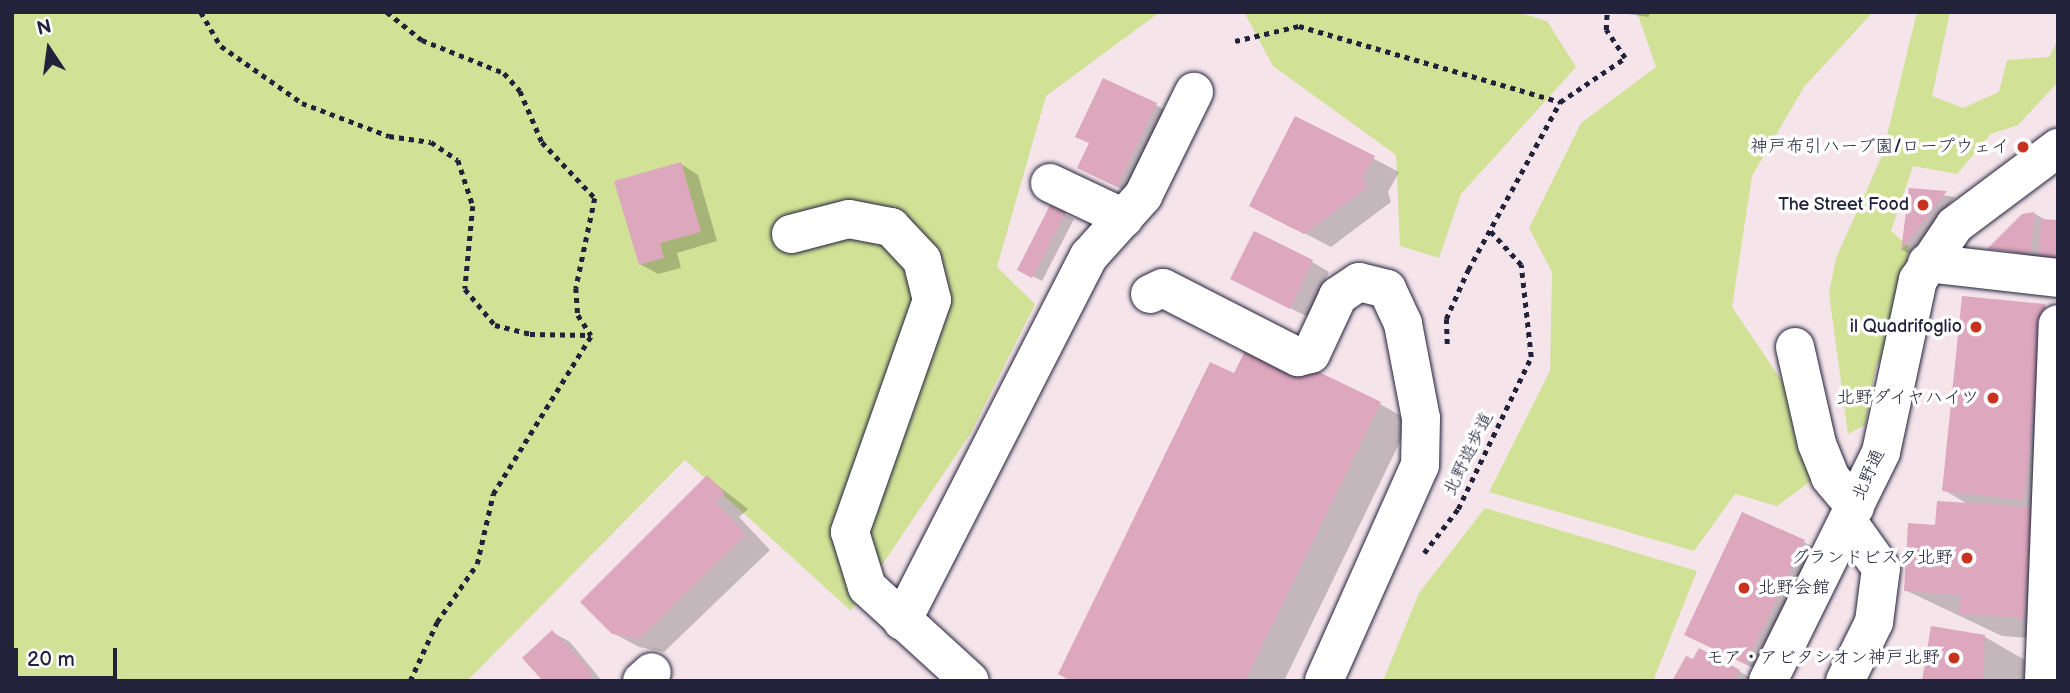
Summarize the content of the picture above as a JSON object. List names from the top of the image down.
{
  "streets": {
    "main road": ["北野通"],
    "path": ["北野遊歩道"]
  },
  "places": [
    "神戸布引ハーブ園/ロープウェイ",
    "The Street Food",
    "il Quadrifoglio",
    "北野ダイヤハイツ",
    "グランドビスタ北野",
    "北野会館",
    "モア・アビタシオン神戸北野"
  ],
  "scale_bar": "20 m",
  "north": "top"
}
